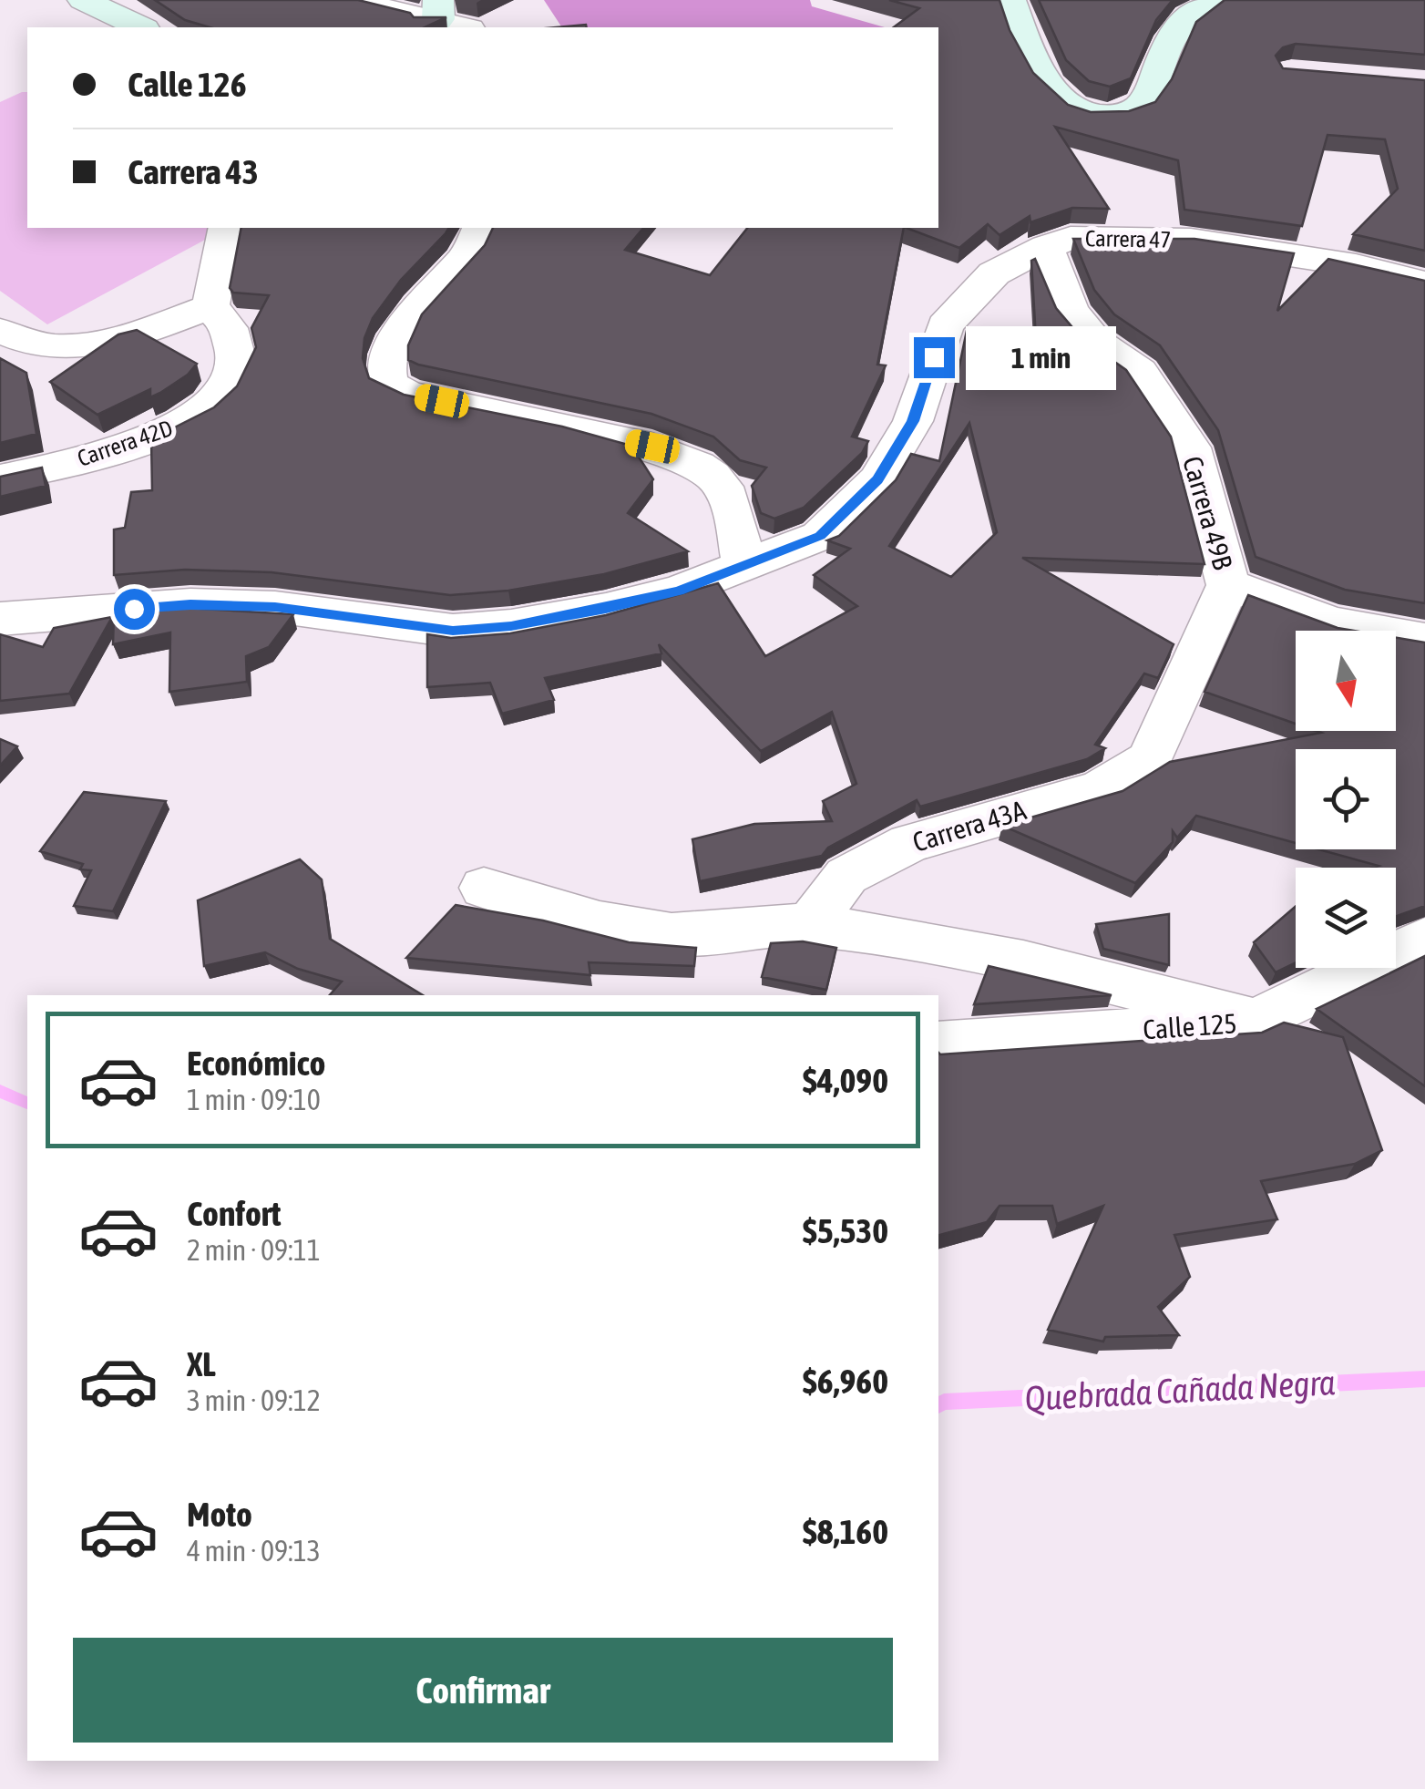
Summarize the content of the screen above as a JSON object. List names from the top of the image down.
{
  "streets": {
    "street": [
      "Carrera 47",
      "Carrera 42D",
      "Carrera 49B",
      "Carrera 43A",
      "Calle 125"
    ]
  },
  "crossings": [
    ["Carrera 47", "Carrera 49B"],
    ["Carrera 49B", "Carrera 43A"]
  ],
  "water": ["Quebrada Cañada Negra"],
  "north": "bottom",
  "page": {
    "banner": ["Calle 126", "Carrera 43"],
    "bubble": "1 min",
    "list": [
      {
        "name": "Económico",
        "note": "1 min · 09:10",
        "value": "$4,090"
      },
      {
        "name": "Confort",
        "note": "2 min · 09:11",
        "value": "$5,530"
      },
      {
        "name": "XL",
        "note": "3 min · 09:12",
        "value": "$6,960"
      },
      {
        "name": "Moto",
        "note": "4 min · 09:13",
        "value": "$8,160"
      }
    ],
    "buttons": "Confirmar"
  }
}
